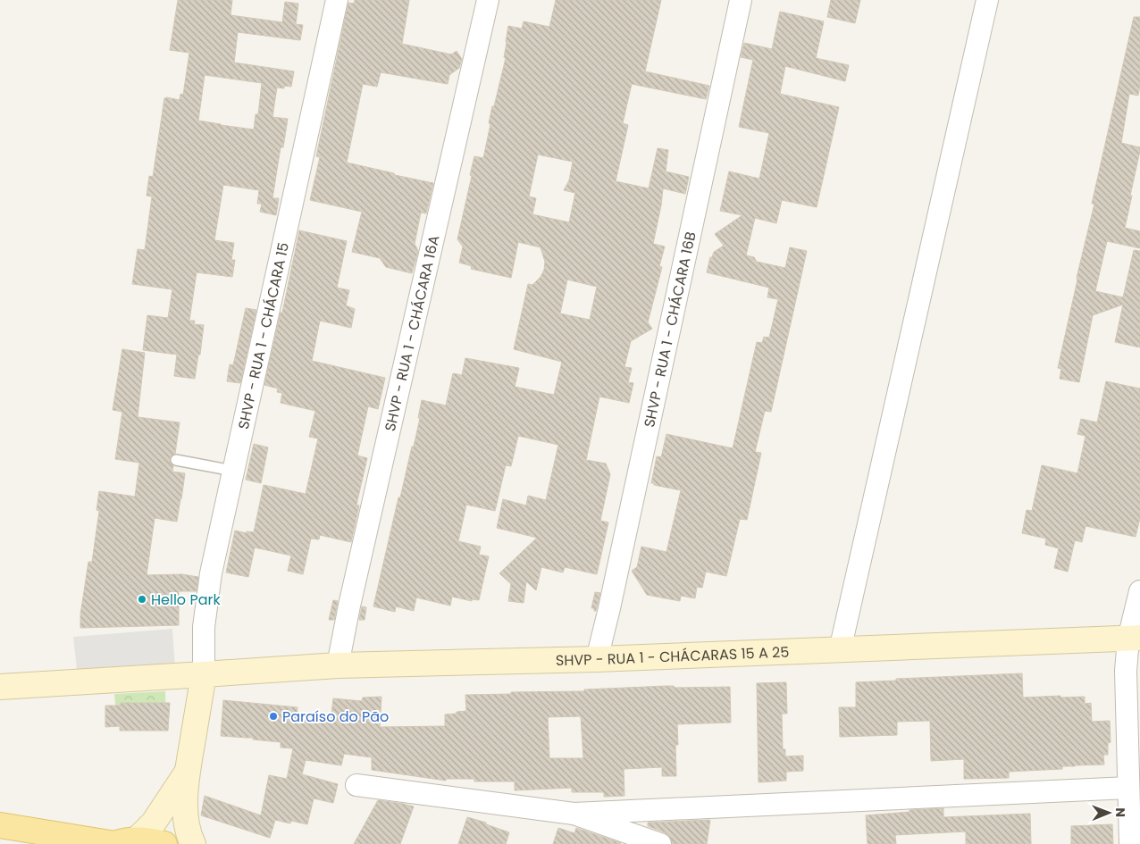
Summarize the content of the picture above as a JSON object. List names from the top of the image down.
{
  "streets": {
    "street": [
      "SHVP - RUA 1 - CHÁCARA 16B",
      "SHVP - RUA 1 - CHÁCARA 16A",
      "SHVP - RUA 1 - CHÁCARA 15",
      "SHVP - RUA 1 - CHÁCARAS 15 A 25"
    ]
  },
  "crossings": [
    ["SHVP - RUA 1 - CHÁCARA 16B", "SHVP - RUA 1 - CHÁCARAS 15 A 25"],
    ["SHVP - RUA 1 - CHÁCARA 16A", "SHVP - RUA 1 - CHÁCARAS 15 A 25"],
    ["SHVP - RUA 1 - CHÁCARA 15", "SHVP - RUA 1 - CHÁCARAS 15 A 25"]
  ],
  "places": ["Hello Park", "Paraíso do Pão"],
  "north": "right"
}
